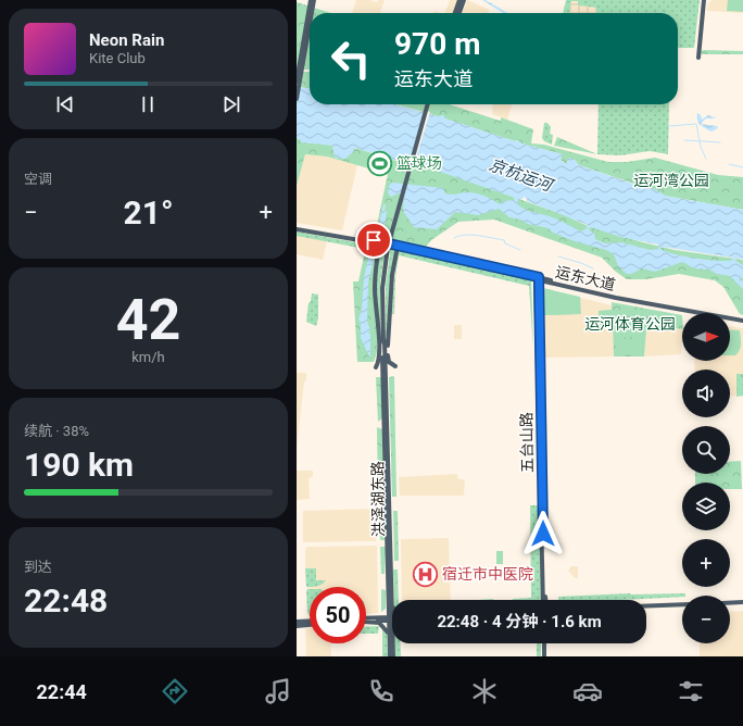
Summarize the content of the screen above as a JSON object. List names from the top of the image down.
{
  "streets": {
    "main road": ["运东大道", "五台山路", "洪泽湖东路"]
  },
  "crossings": [
    ["运东大道", "五台山路"]
  ],
  "water": ["京杭运河"],
  "parks": ["运河湾公园", "运河体育公园"],
  "places": {
    "sports": ["篮球场"],
    "hospital": ["宿迁市中医院"]
  },
  "north": "right",
  "page": {
    "turn": ["970 m", "运东大道"],
    "song": ["Neon Rain", "Kite Club"],
    "tile": [
      "空调",
      ["42", "km/h"],
      ["续航 · 38%", "190 km"],
      ["到达", "22:48"]
    ],
    "heat": ["−", "21°", "+"],
    "map_buttons": ["+", "−"],
    "limit": "50",
    "trip": "22:48 · 4 分钟 · 1.6 km",
    "tabs": "22:44"
  }
}
